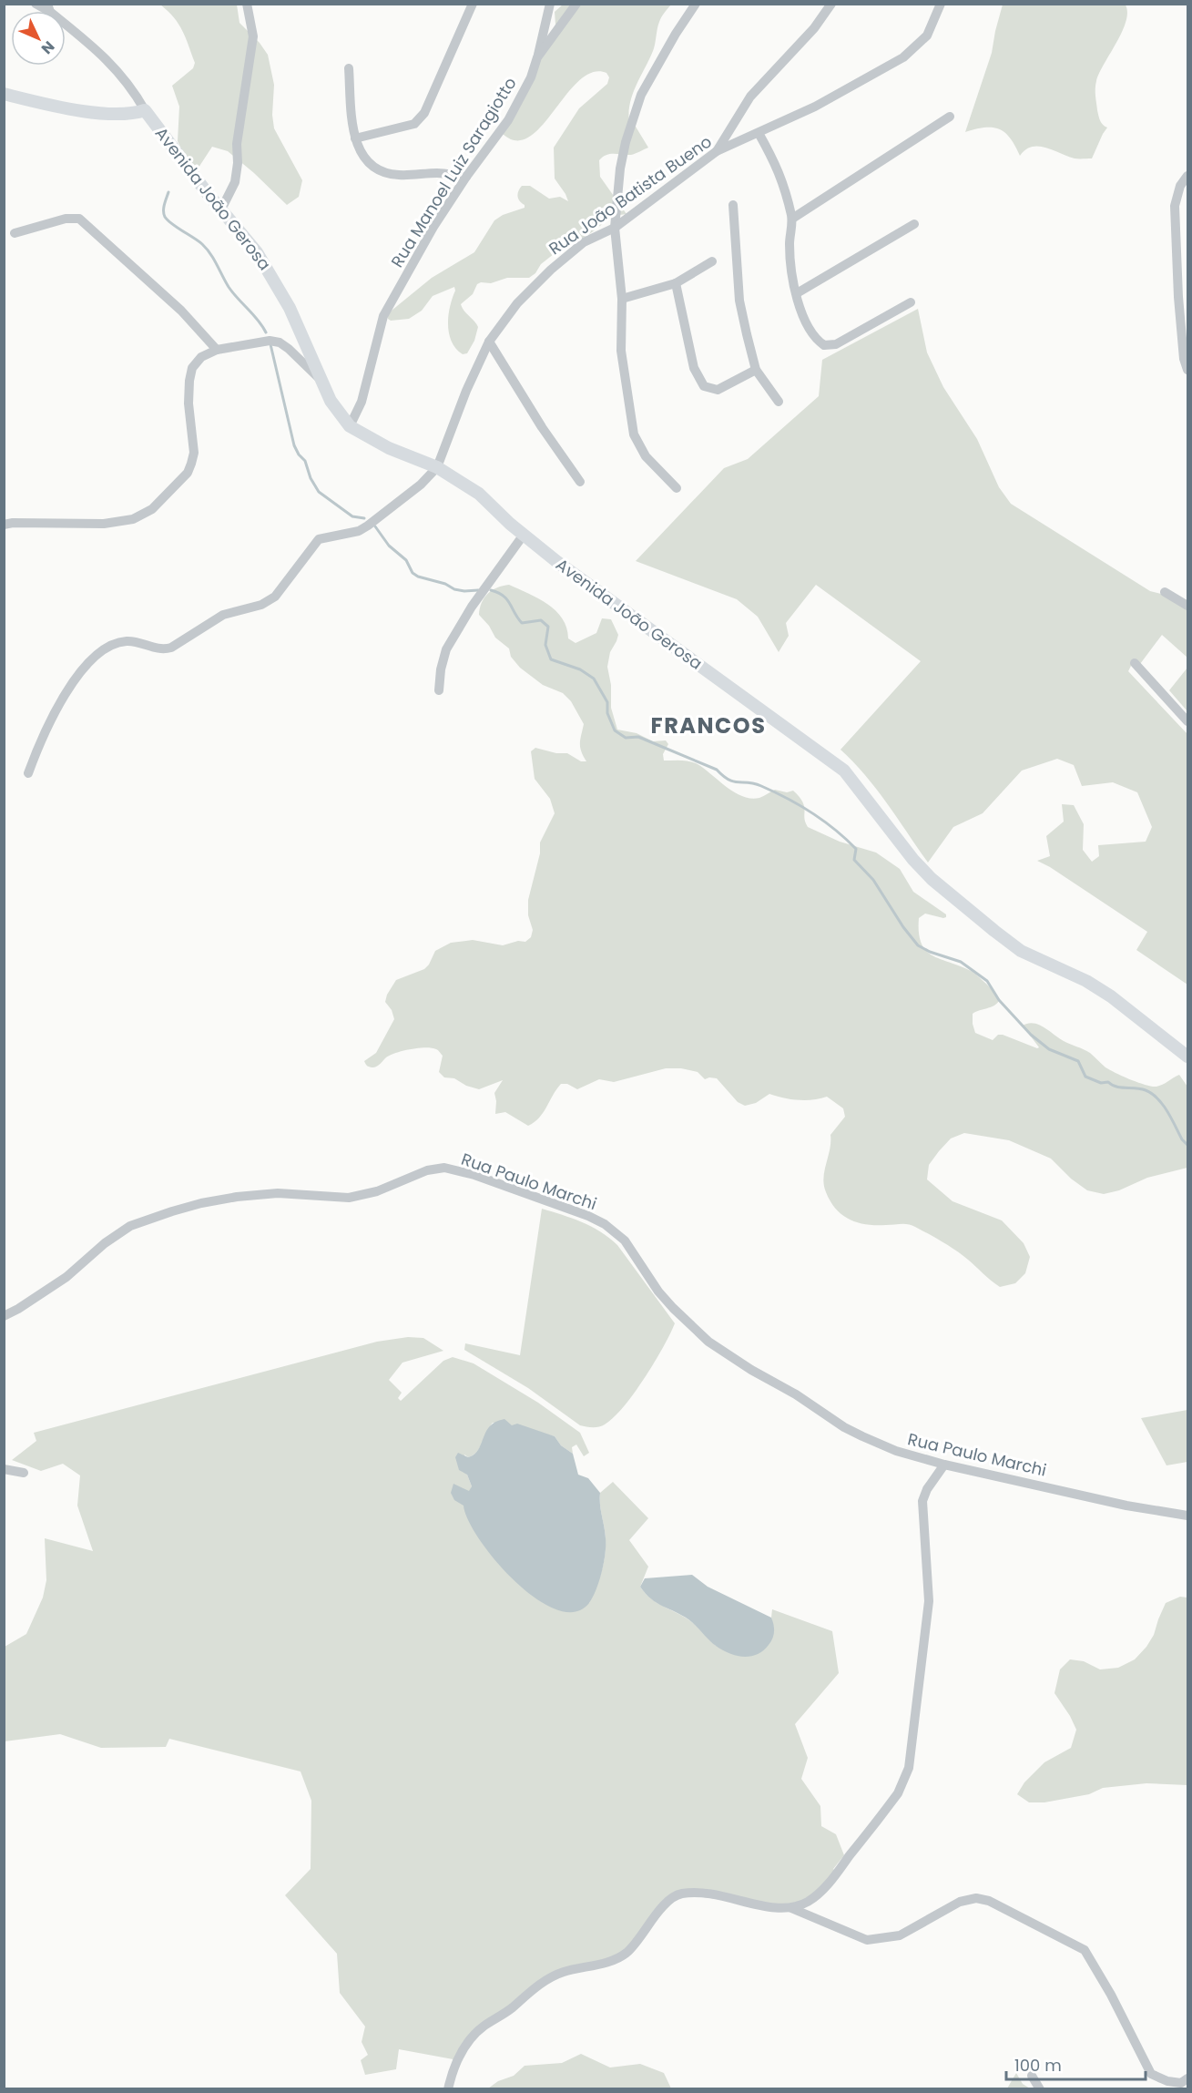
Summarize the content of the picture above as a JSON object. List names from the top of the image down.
{
  "streets": {
    "main road": ["Avenida João Gerosa"],
    "street": ["Rua Manoel Luiz Saragiotto", "Rua João Batista Bueno", "Rua Paulo Marchi"]
  },
  "crossings": [
    ["Rua Manoel Luiz Saragiotto", "Avenida João Gerosa"],
    ["Rua João Batista Bueno", "Avenida João Gerosa"]
  ],
  "districts": ["FRANCOS"],
  "scale_bar": "100 m",
  "north": "bottom right"
}
